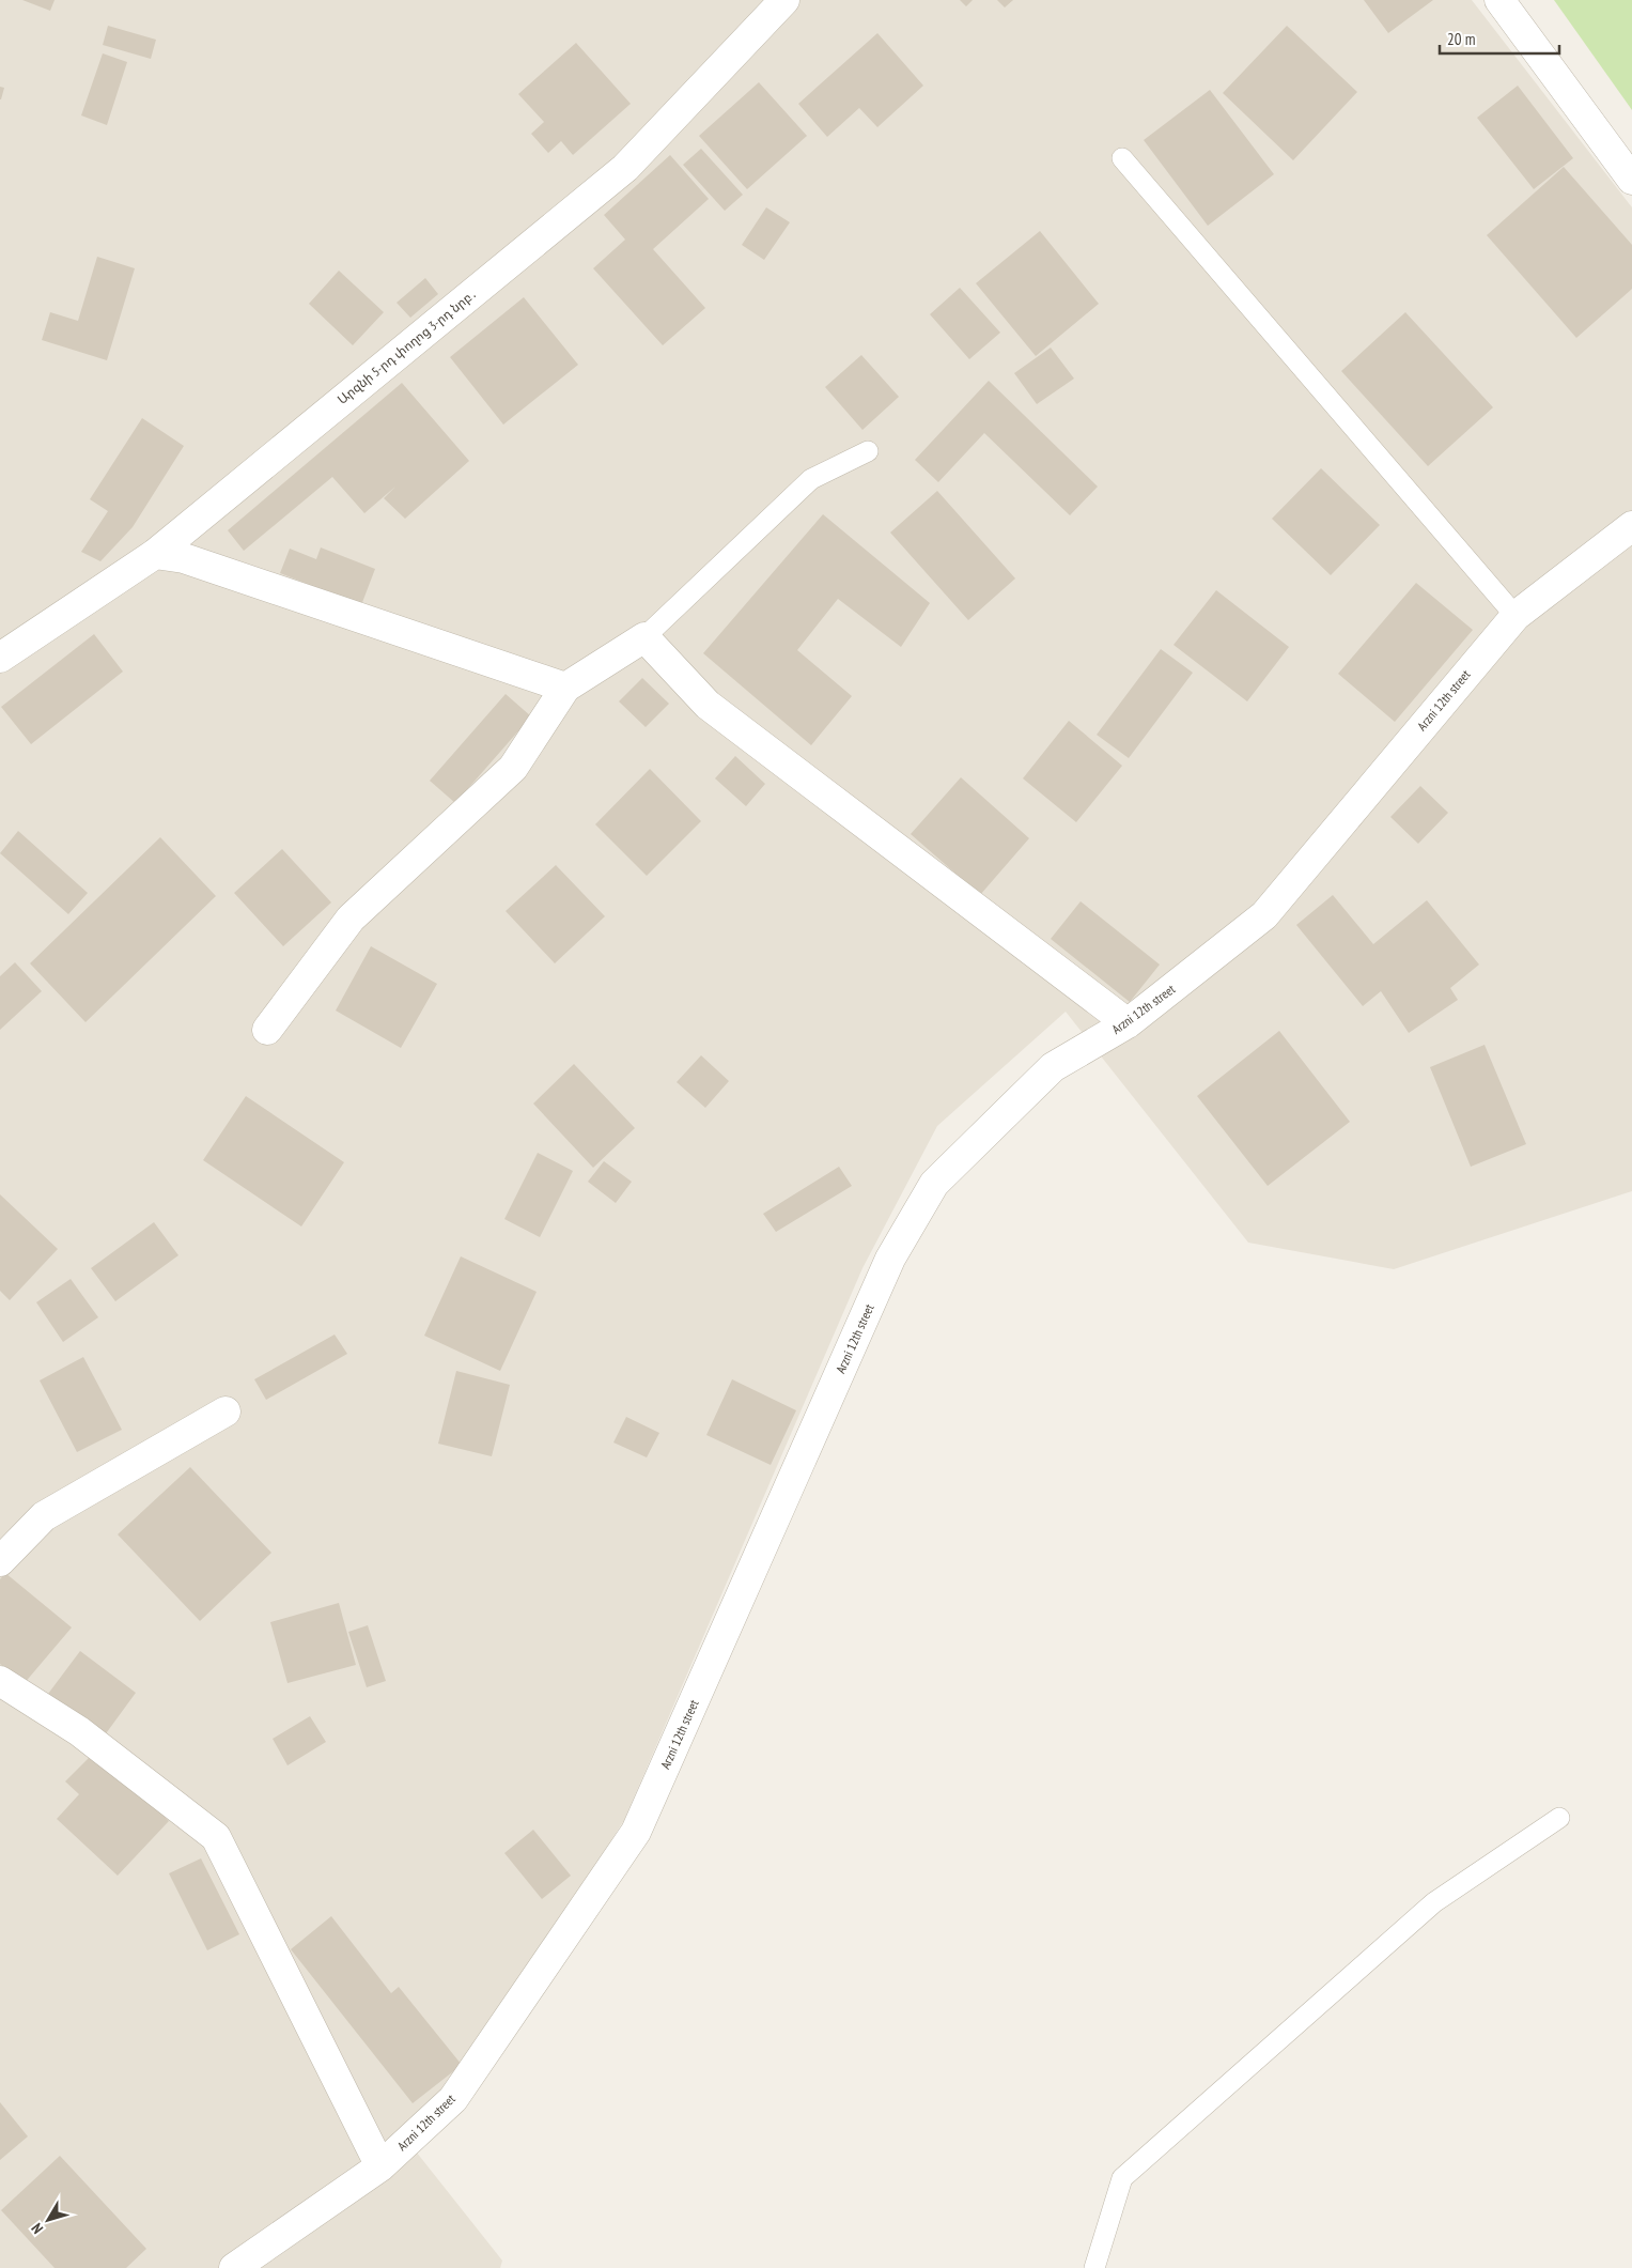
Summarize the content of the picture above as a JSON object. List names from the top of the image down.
{
  "streets": {
    "street": ["Արզնի 5-րդ փողոց 3-րդ նրբ․", "Arzni 12th street"]
  },
  "scale_bar": "20 m",
  "north": "bottom left"
}
